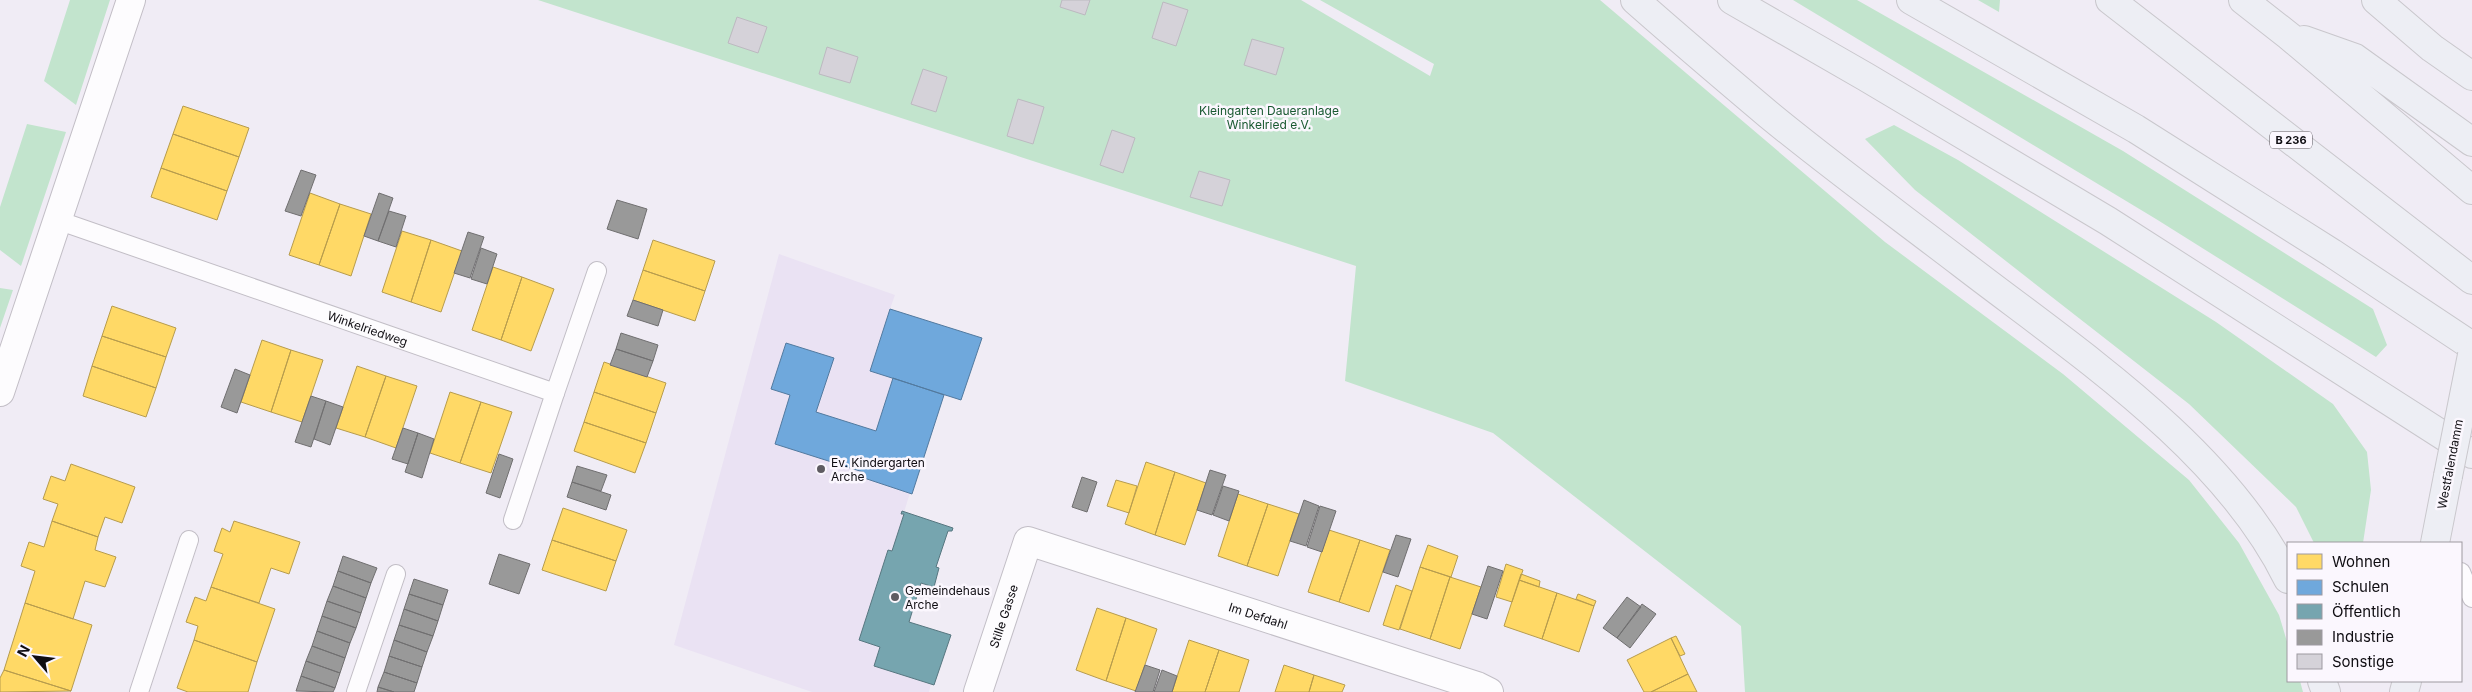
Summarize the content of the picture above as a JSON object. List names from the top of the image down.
{
  "streets": {
    "highway": ["B 236", "Westfalendamm"],
    "street": ["Im Defdahl", "Stille Gasse"],
    "lane": ["Winkelriedweg"]
  },
  "crossings": [
    ["Im Defdahl", "Stille Gasse"]
  ],
  "parks": ["Kleingarten Daueranlage Winkelried e.V."],
  "places": ["Ev. Kindergarten Arche", "Gemeindehaus Arche"],
  "legend": [
    "Wohnen",
    "Schulen",
    "Öffentlich",
    "Industrie",
    "Sonstige"
  ],
  "north": "top left"
}
